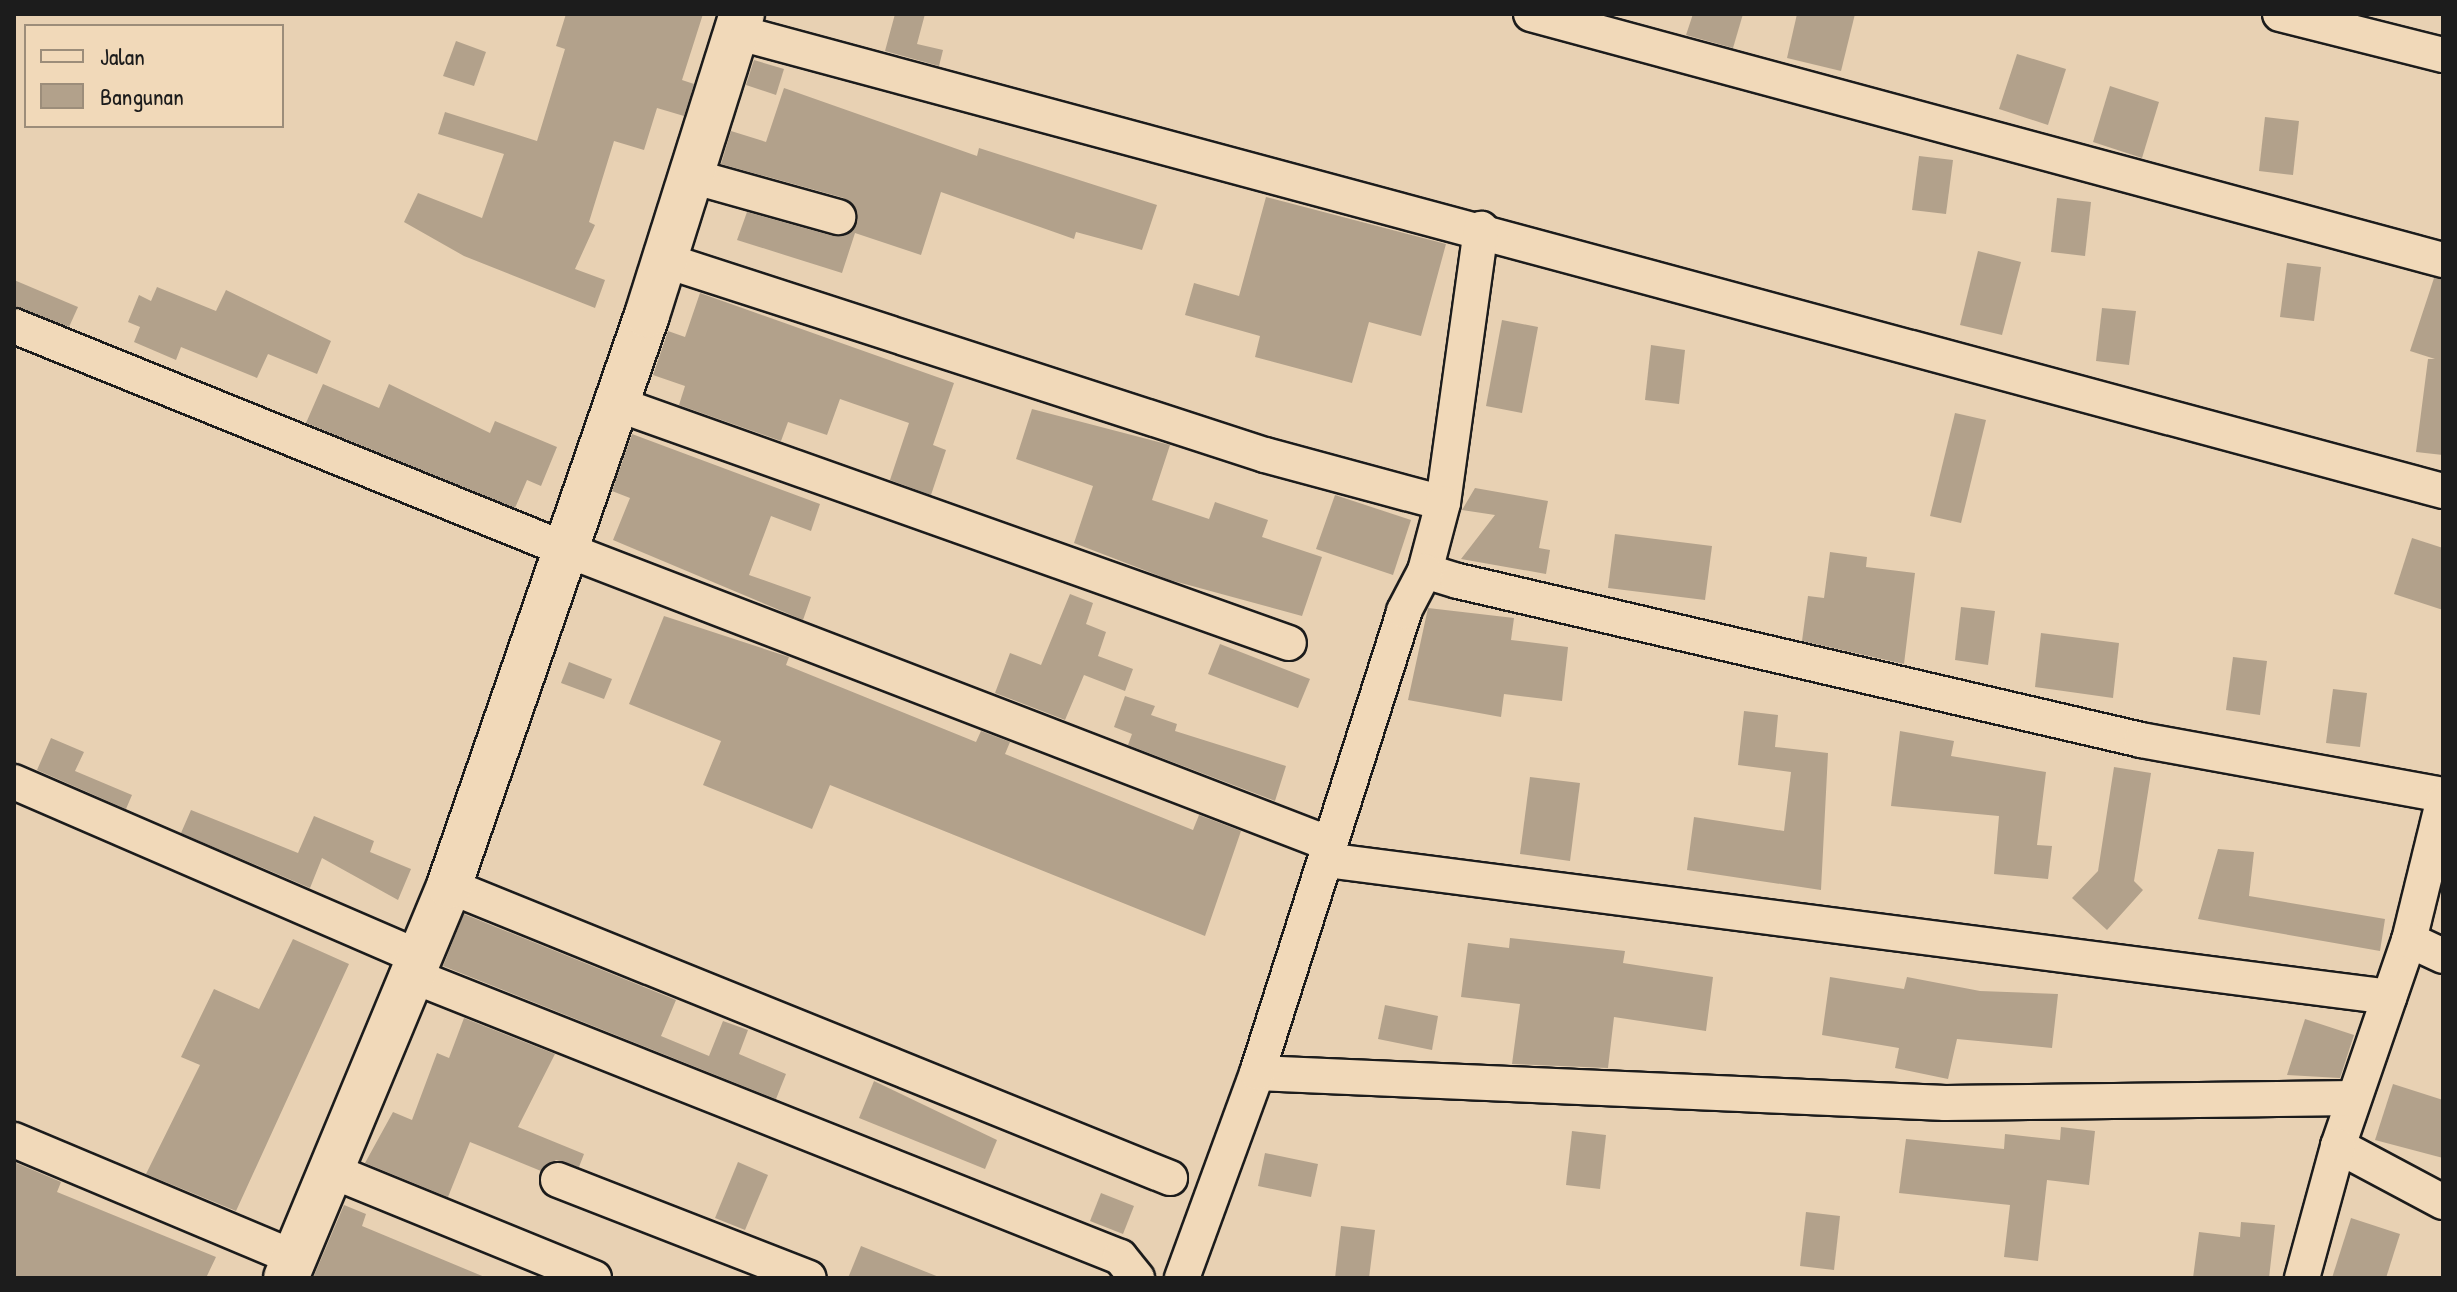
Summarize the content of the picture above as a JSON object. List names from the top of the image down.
{
  "legend": ["Jalan", "Bangunan"]
}
